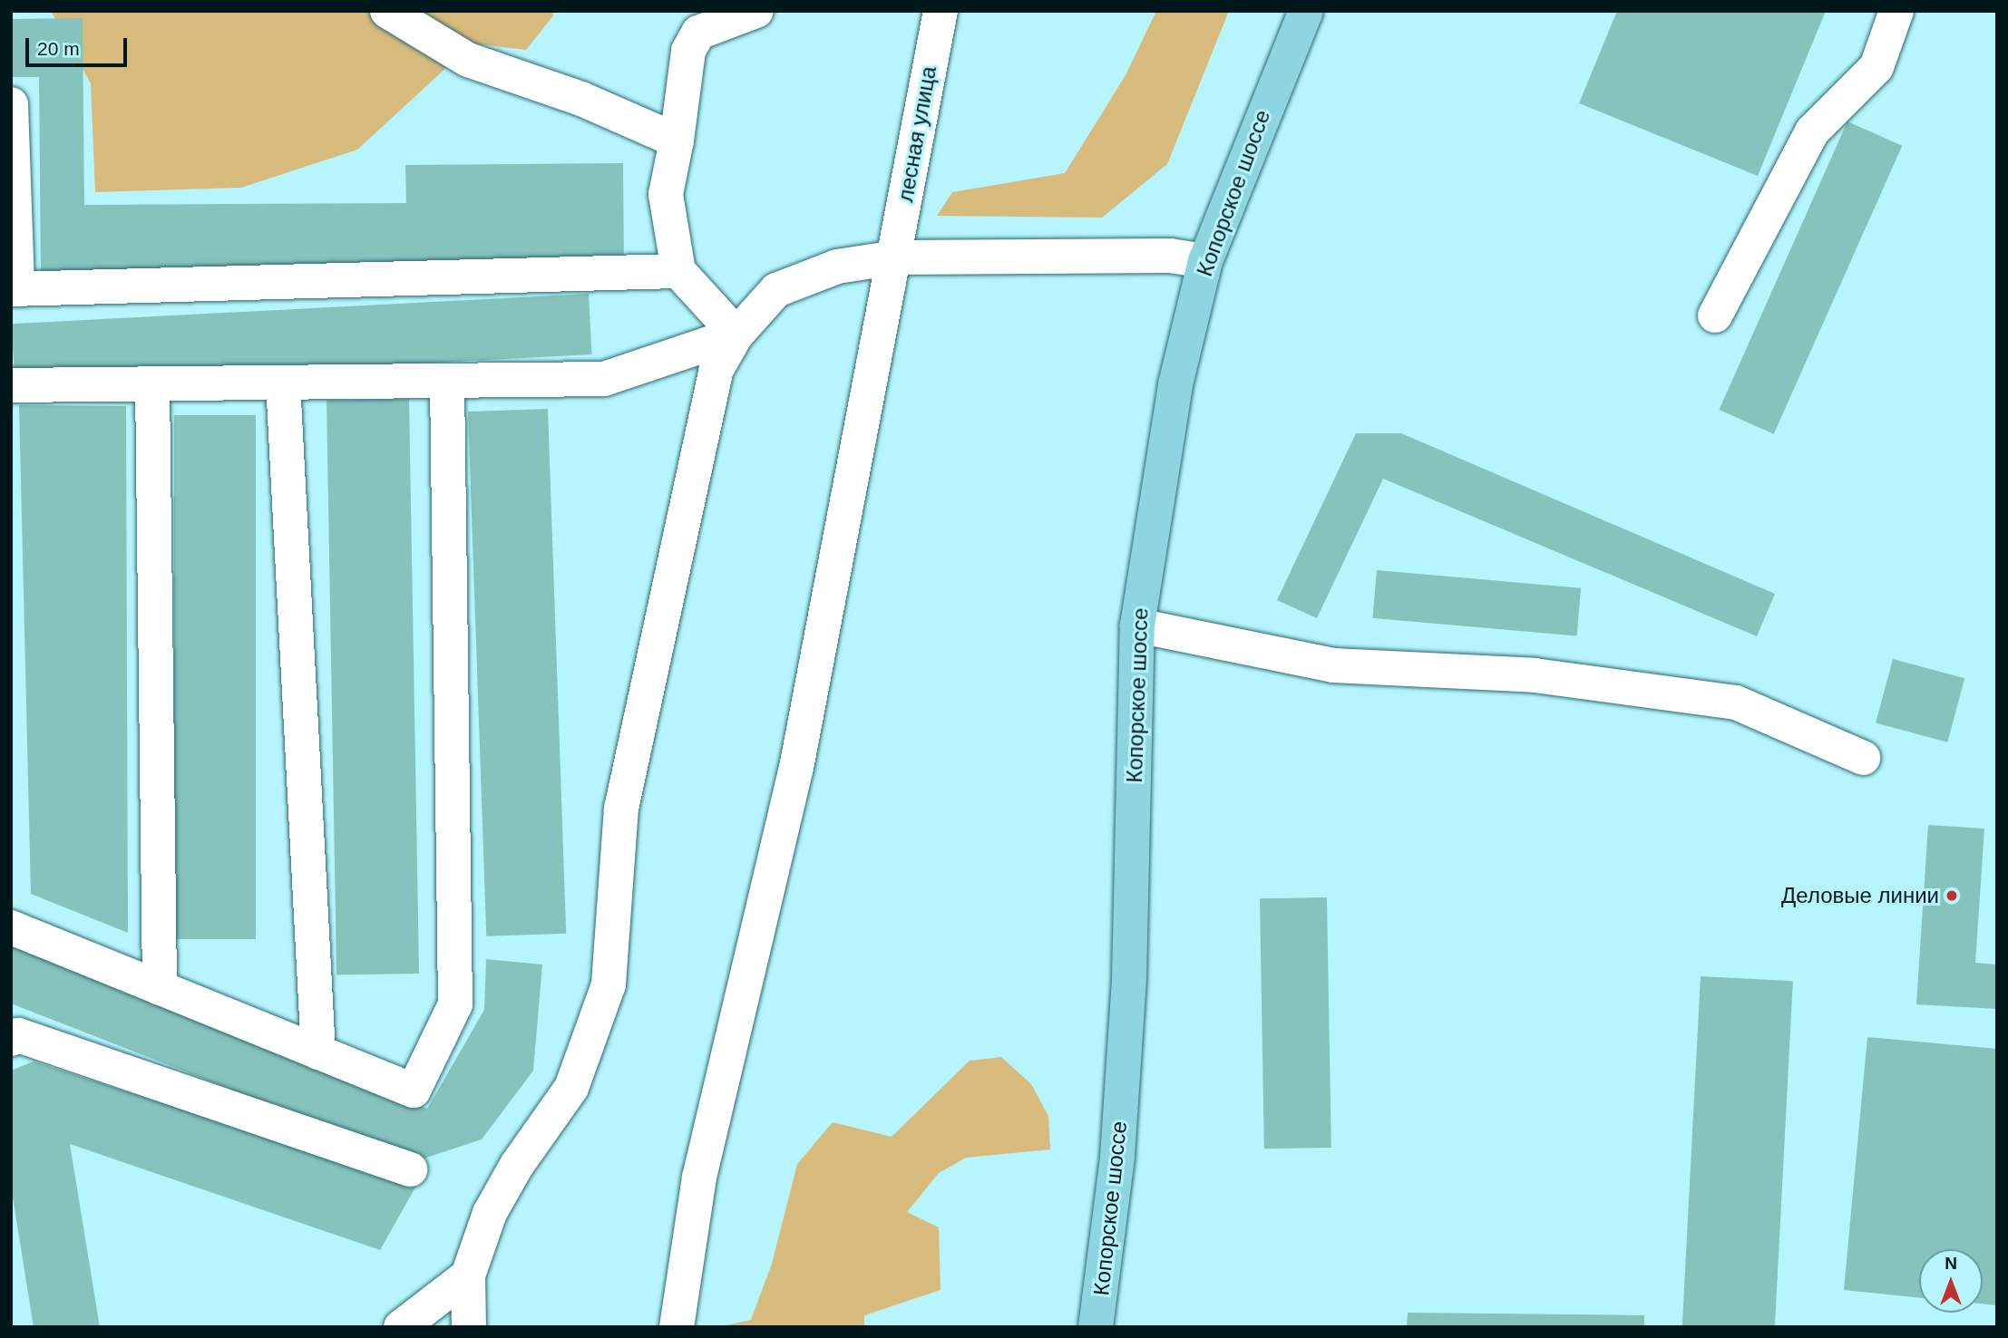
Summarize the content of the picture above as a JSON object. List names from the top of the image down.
{
  "streets": {
    "main road": ["Копорское шоссе"],
    "street": ["лесная улица"]
  },
  "places": ["Деловые линии"],
  "scale_bar": "20 m",
  "north": "top"
}
